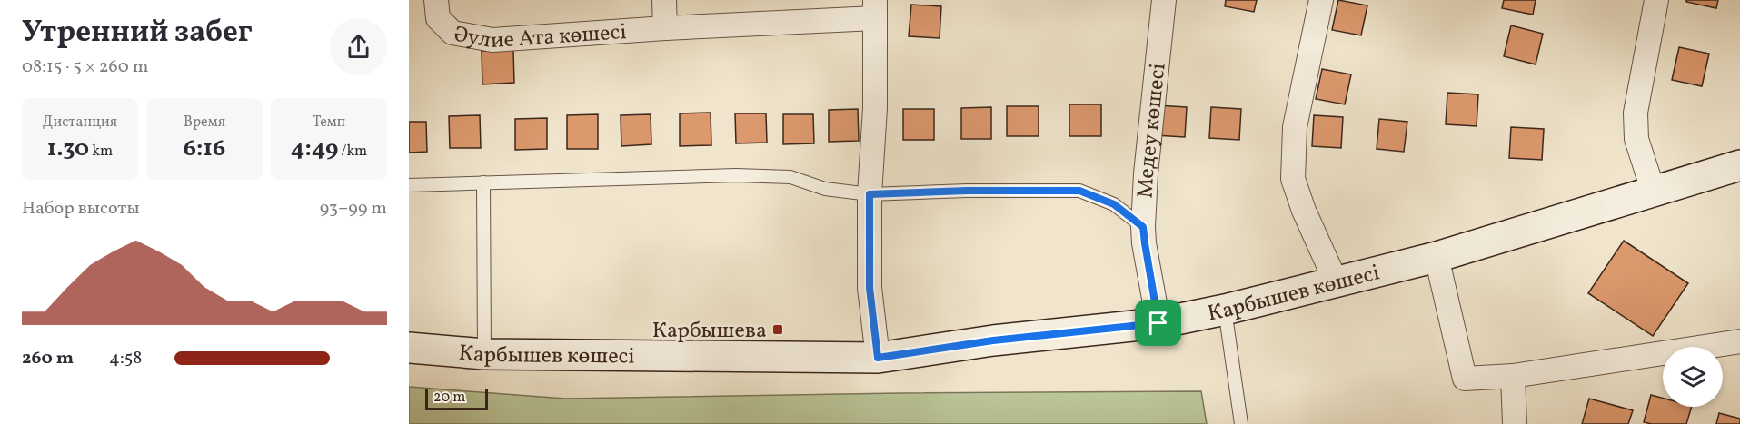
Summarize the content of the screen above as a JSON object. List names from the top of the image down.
{
  "streets": {
    "street": ["Әулие Ата көшесі", "Медеу көшесі", "Карбышев көшесі"]
  },
  "crossings": [
    ["Медеу көшесі", "Карбышев көшесі"]
  ],
  "places": {
    "transit": ["Карбышева"]
  },
  "scale_bar": "20 m",
  "page": {
    "heading": ["Утренний забег", "08:15 · 5 × 260 m"],
    "stats": [
      ["Дистанция", "1.30 km"],
      ["Время", "6:16"],
      ["Темп", "4:49 /km"]
    ],
    "chart": ["Набор высоты", "93–99 m"],
    "list": [
      {
        "name": "260 m",
        "note": "4:58"
      }
    ],
    "scale": "20 m"
  }
}
